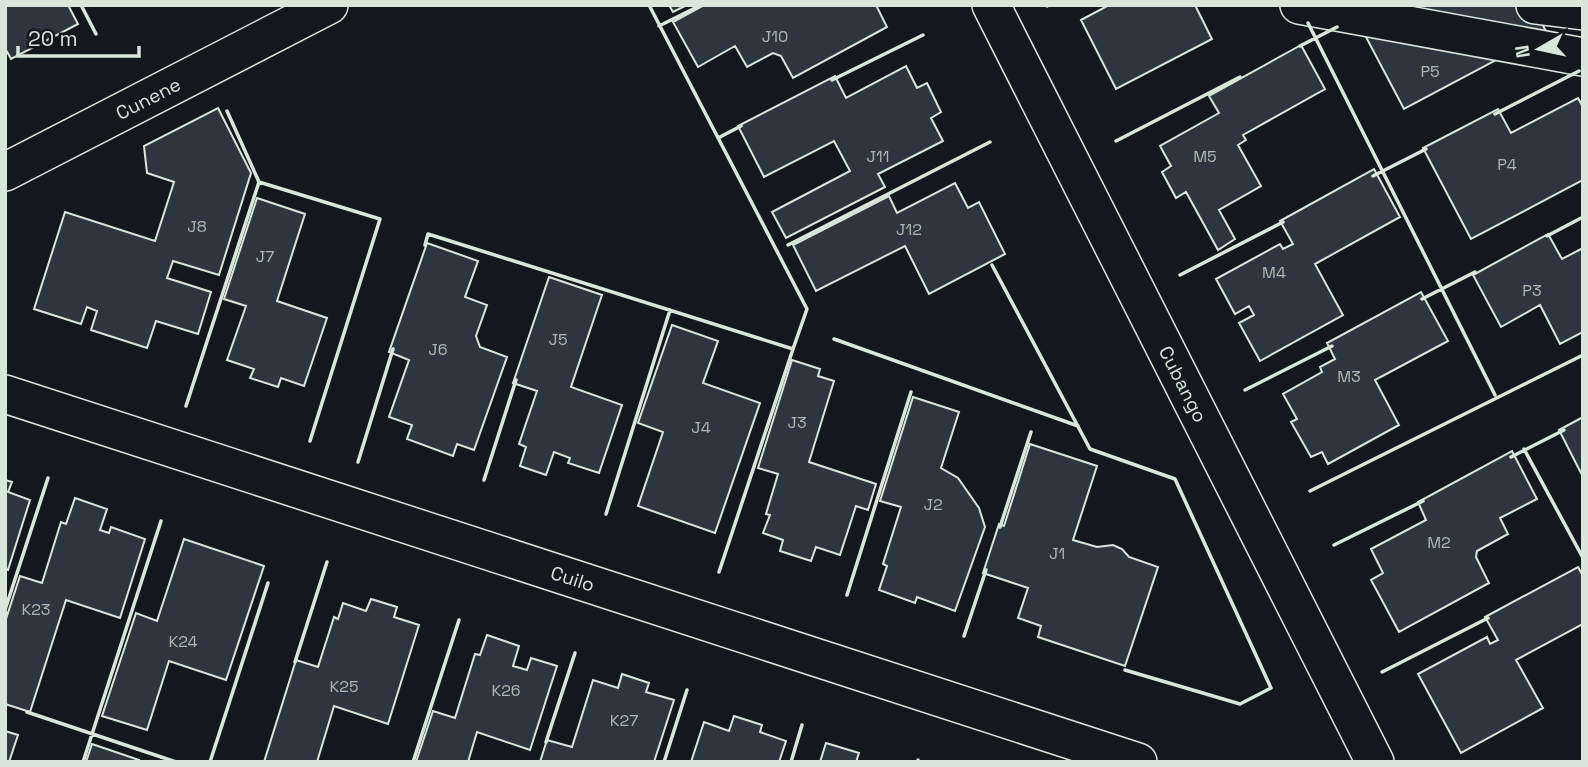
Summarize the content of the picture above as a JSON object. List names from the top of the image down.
{
  "streets": {
    "street": ["Cunene", "Cubango", "Cuilo"]
  },
  "house_numbers": [
    "J10",
    "P5",
    "J11",
    "M5",
    "P4",
    "J8",
    "J12",
    "J7",
    "M4",
    "P3",
    "J5",
    "J6",
    "M3",
    "J3",
    "J4",
    "J2",
    "M2",
    "J1",
    "K23",
    "K24",
    "K25",
    "K26",
    "K27"
  ],
  "scale_bar": "20 m",
  "north": "left"
}
